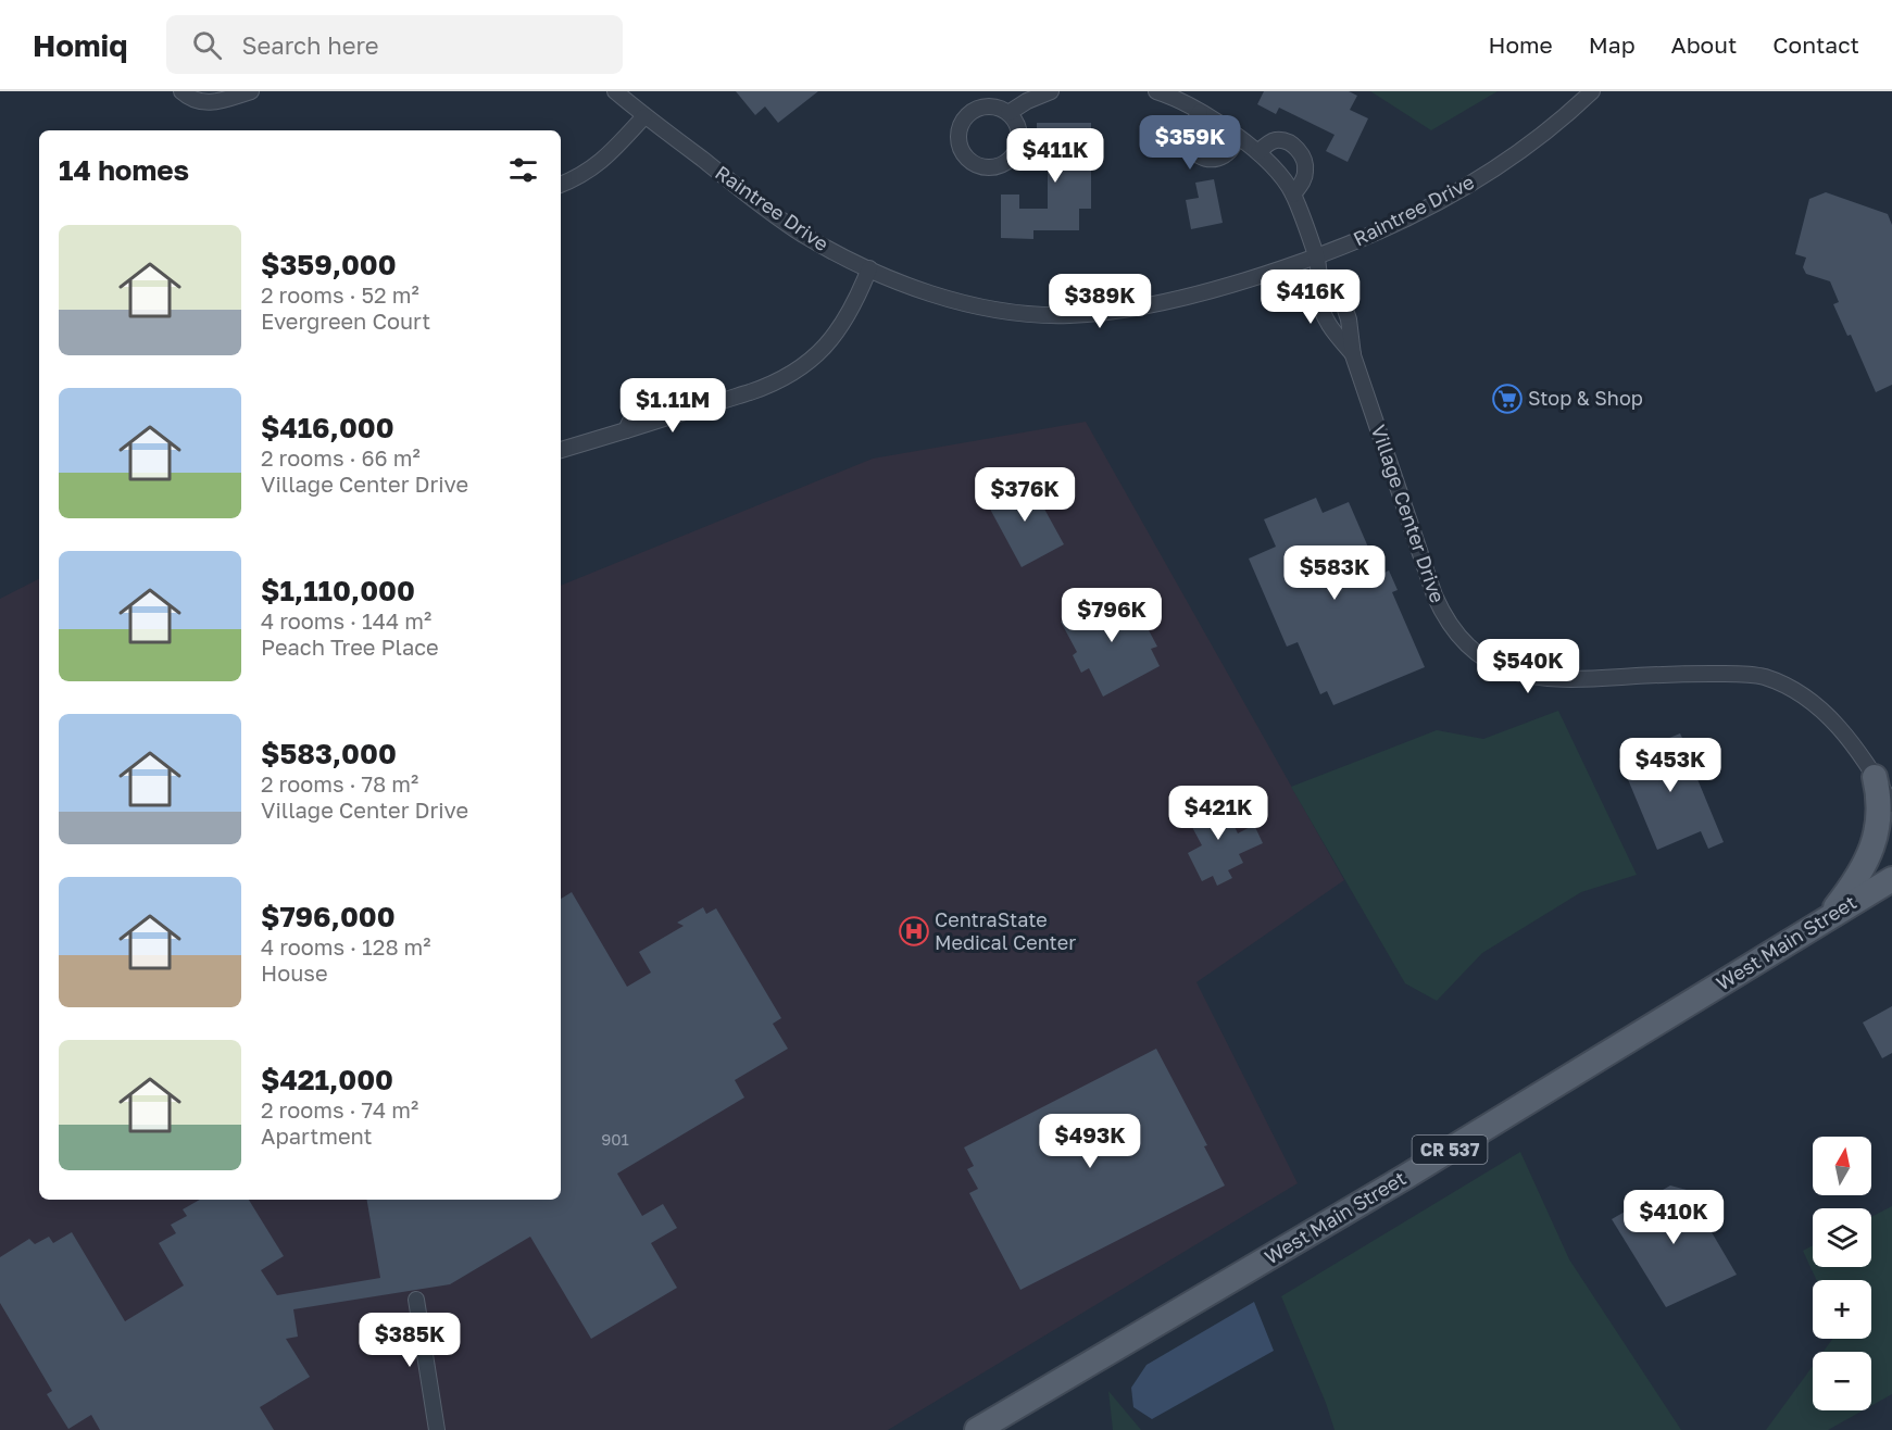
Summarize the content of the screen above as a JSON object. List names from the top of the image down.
{
  "streets": {
    "main road": ["West Main Street", "CR 537"],
    "street": ["Raintree Drive", "Village Center Drive"]
  },
  "crossings": [
    ["Raintree Drive", "Village Center Drive"]
  ],
  "places": {
    "supermarket": ["Stop & Shop"],
    "hospital": ["CentraState Medical Center"]
  },
  "house_numbers": ["901"],
  "north": "top",
  "page": {
    "header": "Homiq",
    "search": "Search here",
    "nav": [
      "Home",
      "Map",
      "About",
      "Contact"
    ],
    "price": [
      "$359K",
      "$411K",
      "$416K",
      "$389K",
      "$1.11M",
      "$376K",
      "$583K",
      "$796K",
      "$540K",
      "$453K",
      "$421K",
      "$493K",
      "$410K",
      "$385K"
    ],
    "heading": "14 homes",
    "list": [
      {
        "name": "$359,000",
        "note": "2 rooms · 52 m² · Evergreen Court"
      },
      {
        "name": "$416,000",
        "note": "2 rooms · 66 m² · Village Center Drive"
      },
      {
        "name": "$1,110,000",
        "note": "4 rooms · 144 m² · Peach Tree Place"
      },
      {
        "name": "$583,000",
        "note": "2 rooms · 78 m² · Village Center Drive"
      },
      {
        "name": "$796,000",
        "note": "4 rooms · 128 m² · House"
      },
      {
        "name": "$421,000",
        "note": "2 rooms · 74 m² · Apartment"
      }
    ],
    "map_buttons": ["+", "−"]
  }
}
